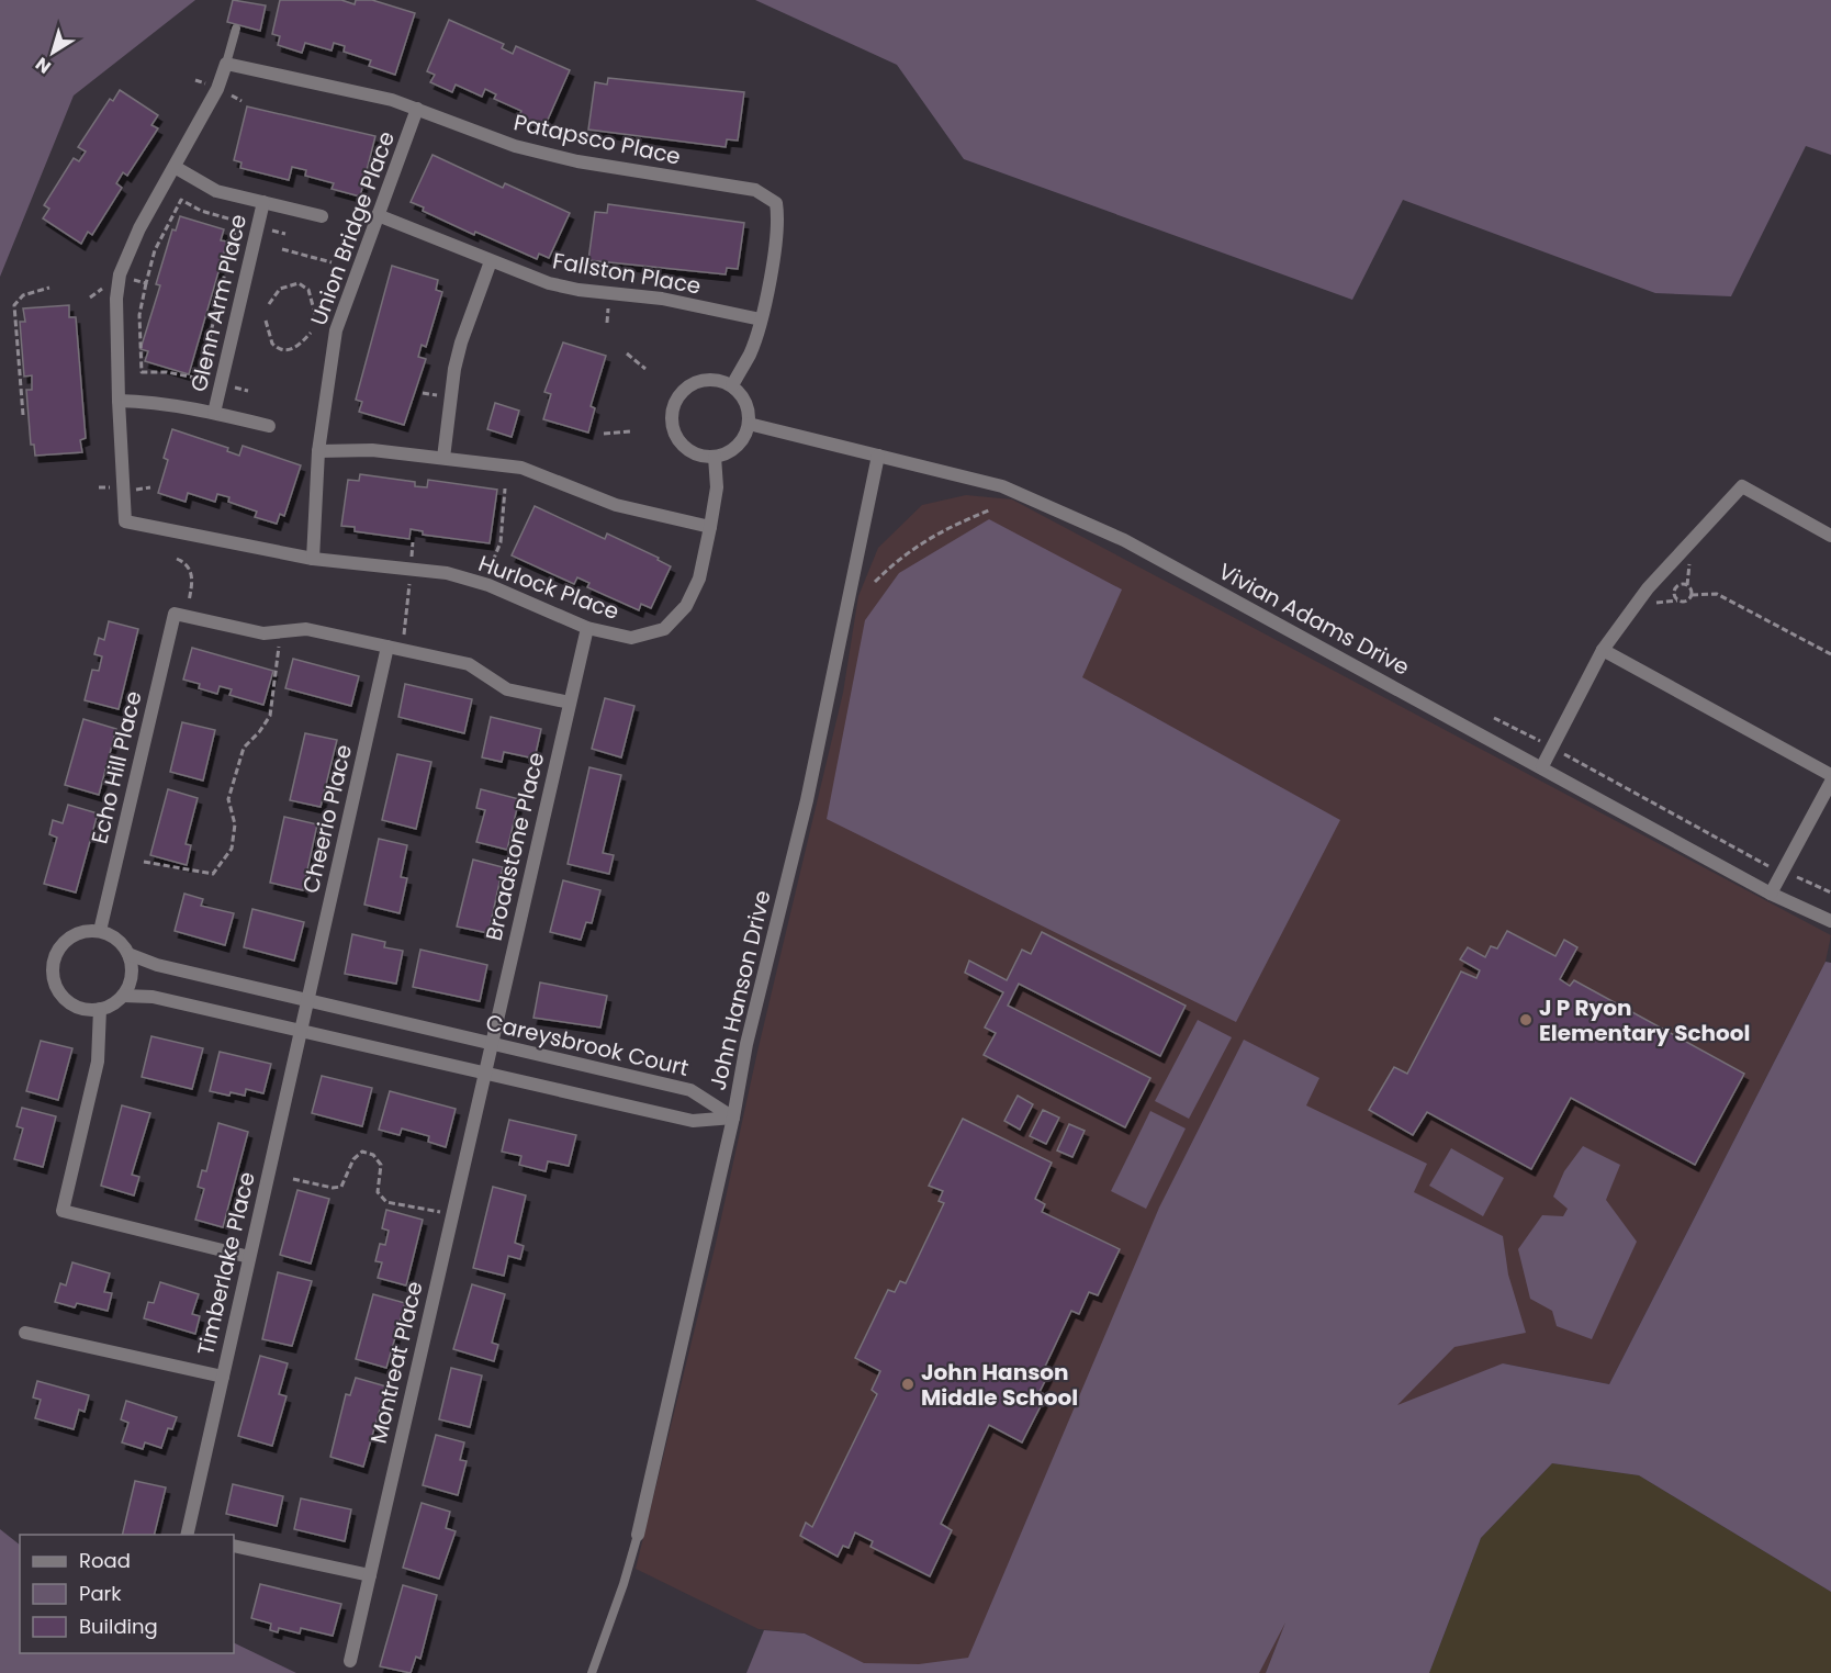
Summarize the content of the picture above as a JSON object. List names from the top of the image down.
{
  "streets": {
    "street": [
      "Patapsco Place",
      "Union Bridge Place",
      "Fallston Place",
      "Glenn Arm Place",
      "Hurlock Place",
      "Vivian Adams Drive",
      "Echo Hill Place",
      "Cheerio Place",
      "Broadstone Place",
      "John Hanson Drive",
      "Careysbrook Court",
      "Timberlake Place",
      "Montreat Place"
    ]
  },
  "crossings": [
    ["Patapsco Place", "Union Bridge Place"],
    ["Patapsco Place", "Fallston Place"],
    ["Patapsco Place", "Hurlock Place"],
    ["Patapsco Place", "Vivian Adams Drive"],
    ["Union Bridge Place", "Fallston Place"],
    ["Union Bridge Place", "Hurlock Place"],
    ["Glenn Arm Place", "Hurlock Place"],
    ["Hurlock Place", "Vivian Adams Drive"],
    ["Hurlock Place", "Broadstone Place"],
    ["Vivian Adams Drive", "John Hanson Drive"],
    ["Echo Hill Place", "Cheerio Place"],
    ["Echo Hill Place", "Careysbrook Court"],
    ["Cheerio Place", "Careysbrook Court"],
    ["Cheerio Place", "Timberlake Place"],
    ["Broadstone Place", "Careysbrook Court"],
    ["Broadstone Place", "Montreat Place"],
    ["John Hanson Drive", "Careysbrook Court"],
    ["Careysbrook Court", "Timberlake Place"]
  ],
  "places": ["J P Ryon Elementary School", "John Hanson Middle School"],
  "legend": ["Road", "Park", "Building"],
  "north": "bottom left"
}
